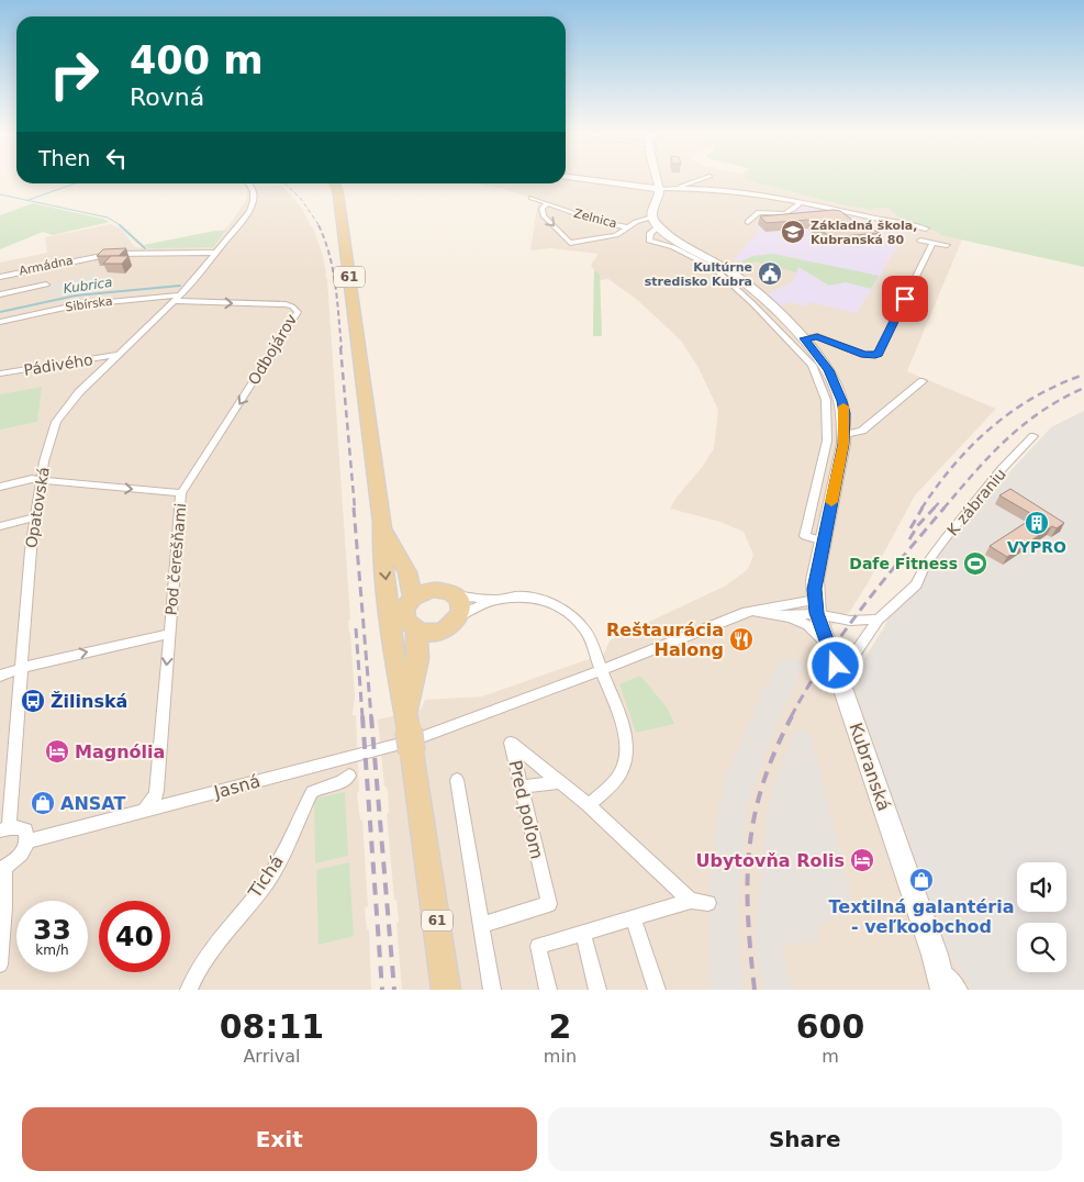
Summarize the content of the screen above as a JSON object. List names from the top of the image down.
{
  "streets": {
    "main road": ["61"],
    "street": [
      "Zelnica",
      "Armádna",
      "Sibírska",
      "Odbojárov",
      "Pádivého",
      "K zábraniu",
      "Opatovská",
      "Pod čerešňami",
      "Kubranská",
      "Jasná",
      "Pred poľom",
      "Tichá"
    ]
  },
  "crossings": [
    ["Zelnica", "Kubranská"],
    ["Armádna", "Opatovská"],
    ["Sibírska", "Odbojárov"],
    ["Sibírska", "Opatovská"],
    ["Odbojárov", "Opatovská"],
    ["Odbojárov", "Pod čerešňami"],
    ["Pádivého", "Opatovská"],
    ["K zábraniu", "Kubranská"],
    ["Opatovská", "Pod čerešňami"],
    ["Pod čerešňami", "Jasná"]
  ],
  "water": ["Kubrica"],
  "places": {
    "school or university": ["Základná škola, Kubranská 80"],
    "public building": ["Kultúrne stredisko Kubra"],
    "building": ["VYPRO"],
    "sports": ["Dafe Fitness"],
    "restaurant": ["Reštaurácia Halong"],
    "bus stop": ["Žilinská"],
    "hotel": ["Magnólia", "Ubytovňa Rolis"],
    "shop": ["ANSAT", "Textilná galantéria - veľkoobchod"]
  },
  "page": {
    "turn": ["400 m", "Rovná"],
    "then": "Then",
    "speed": "33 km/h",
    "limit": "40",
    "eta": [
      "08:11",
      "Arrival",
      "2",
      "min",
      "600",
      "m"
    ],
    "buttons": ["Exit", "Share"]
  }
}
